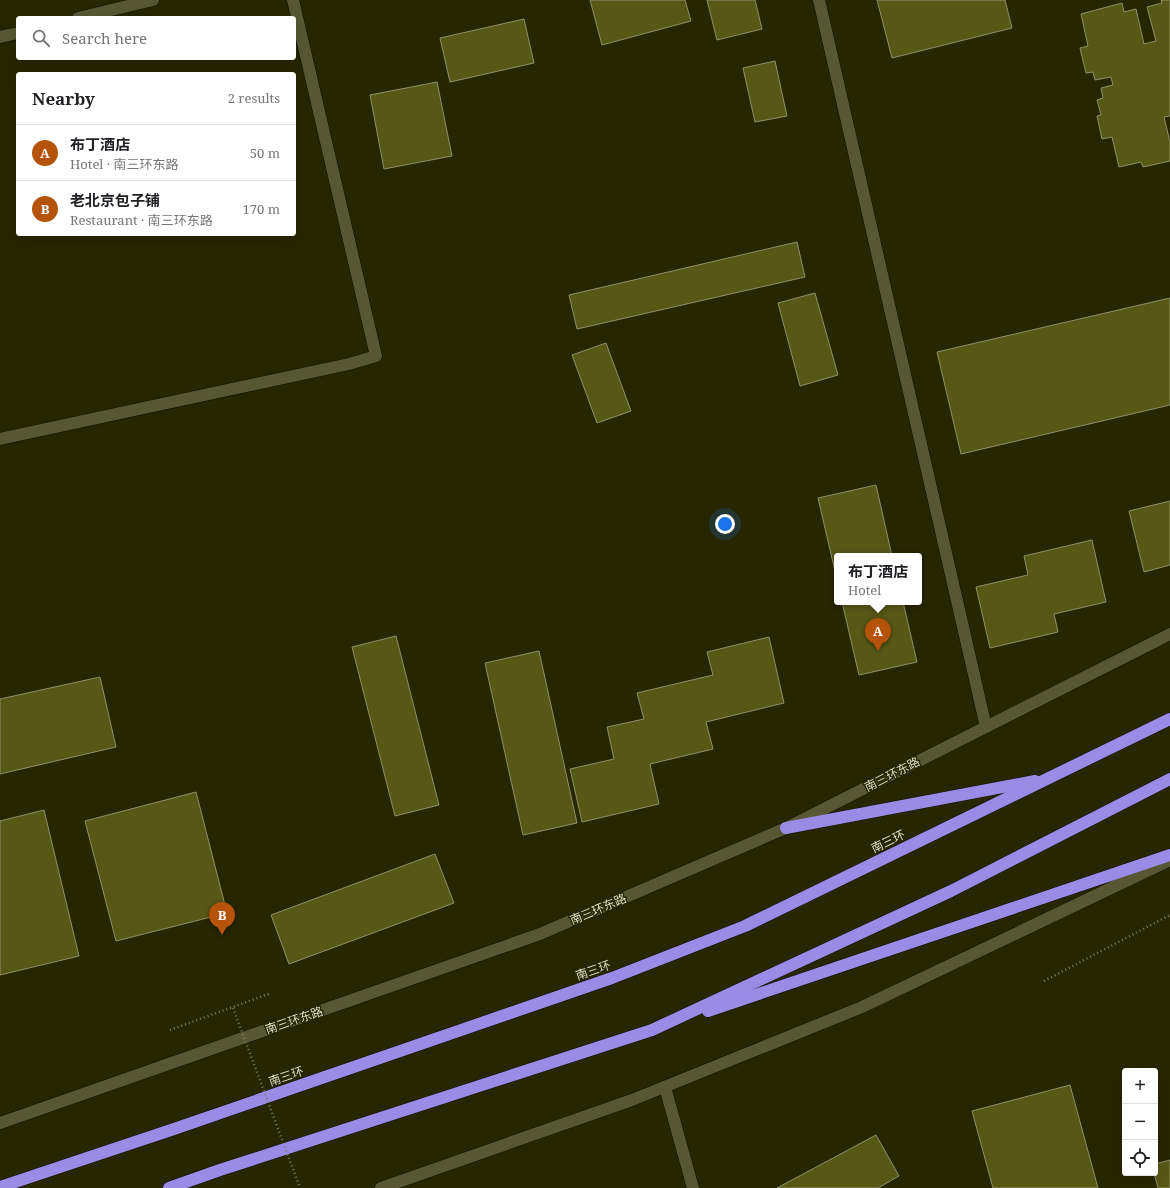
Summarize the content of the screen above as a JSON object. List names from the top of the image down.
{
  "streets": {
    "highway": ["南三环"],
    "street": ["南三环东路"]
  },
  "page": {
    "search": "Search here",
    "heading": ["Nearby", "2 results"],
    "list": [
      {
        "mark": "A",
        "name": "布丁酒店",
        "note": "Hotel · 南三环东路",
        "value": "50 m"
      },
      {
        "mark": "B",
        "name": "老北京包子铺",
        "note": "Restaurant · 南三环东路",
        "value": "170 m"
      }
    ],
    "popup": ["布丁酒店", "Hotel"],
    "pins": ["A", "B"],
    "map_buttons": ["+", "−"]
  }
}
